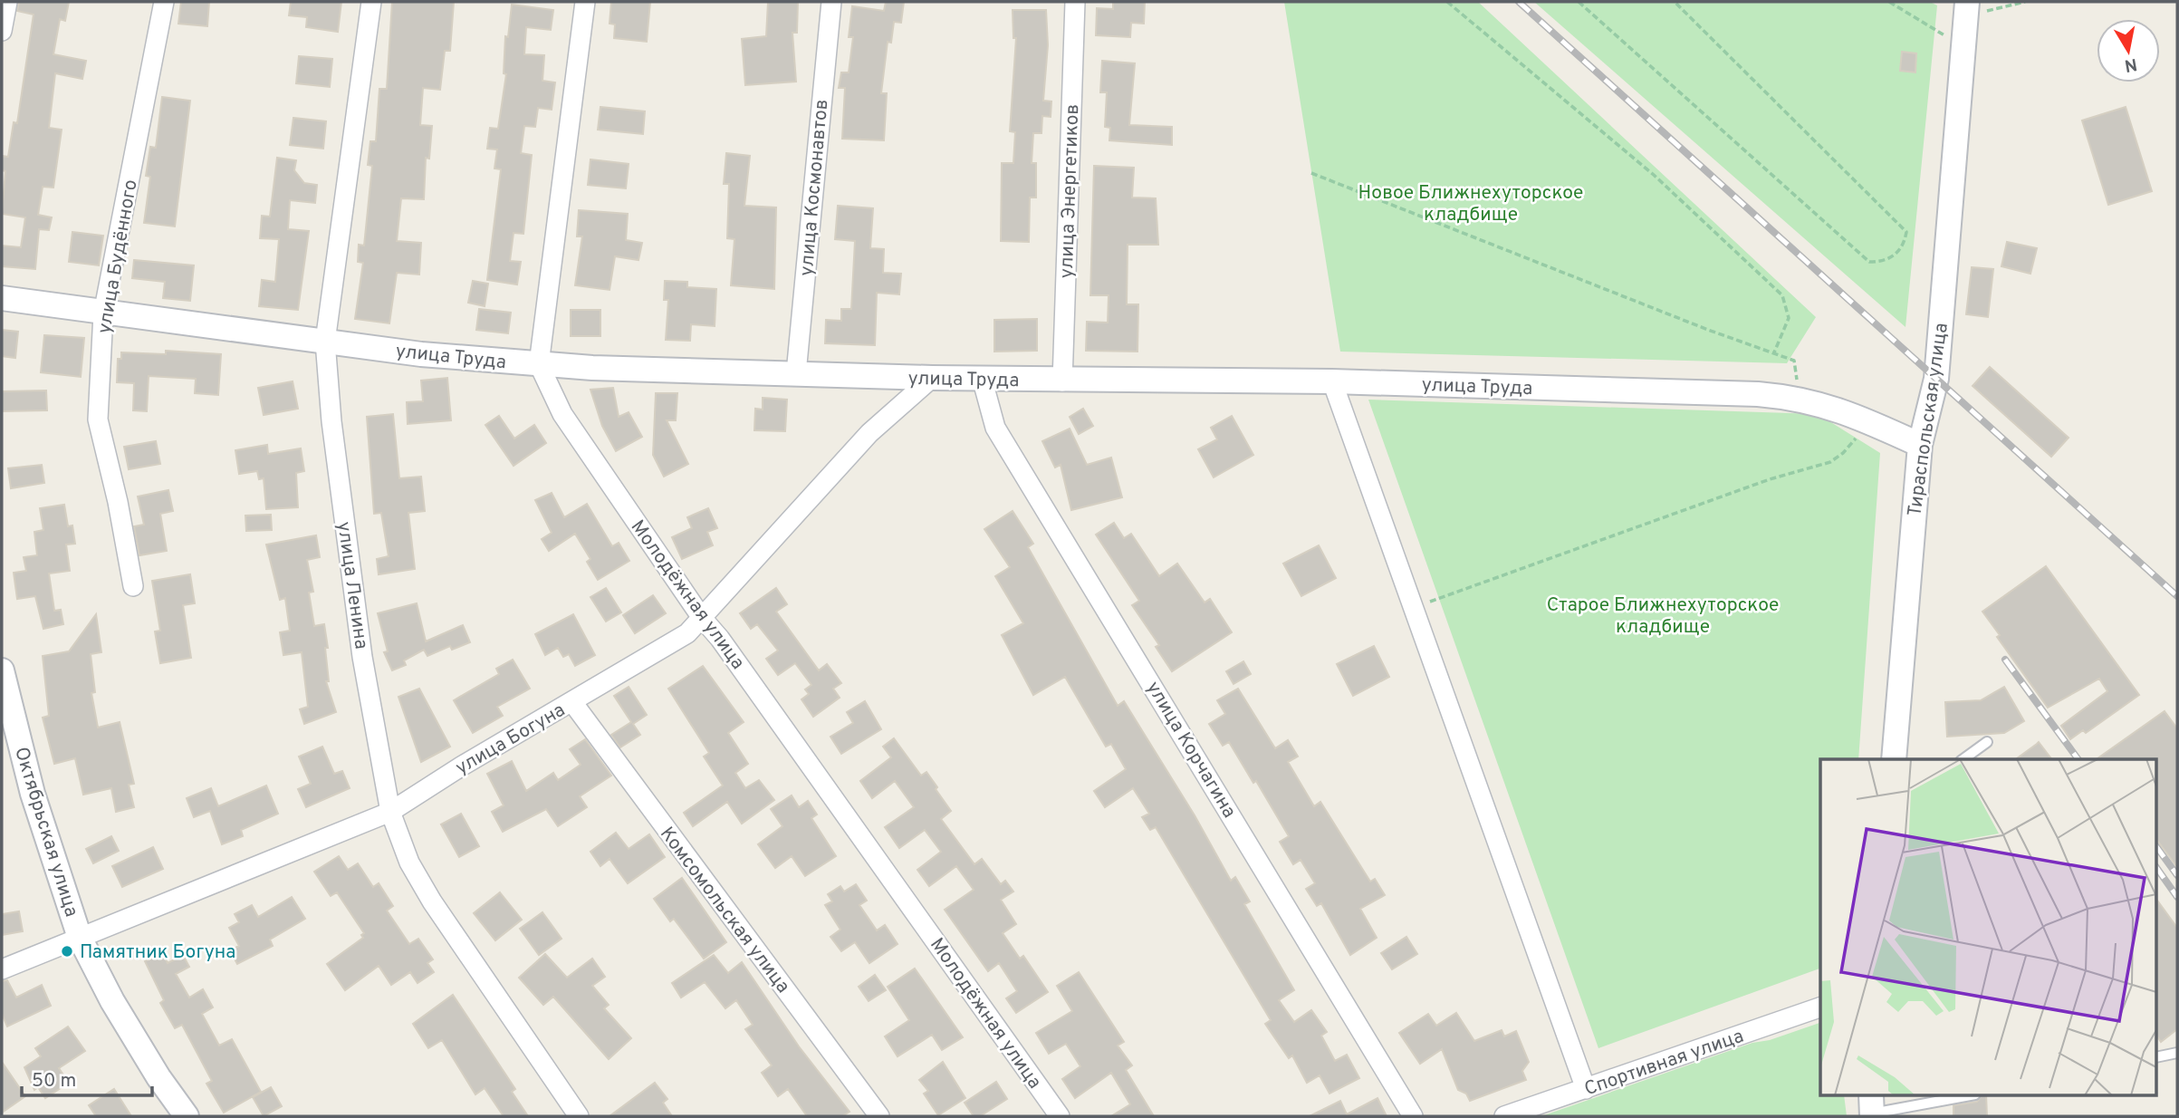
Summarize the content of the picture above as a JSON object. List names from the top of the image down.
{
  "streets": {
    "street": [
      "улица Космонавтов",
      "улица Энергетиков",
      "улица Будённого",
      "улица Труда",
      "Тираспольская улица",
      "улица Ленина",
      "Молодёжная улица",
      "улица Богуна",
      "улица Корчагина",
      "Октябрьская улица",
      "Комсомольская улица",
      "Спортивная улица"
    ]
  },
  "crossings": [
    ["улица Космонавтов", "улица Труда"],
    ["улица Энергетиков", "улица Труда"],
    ["улица Будённого", "улица Труда"],
    ["улица Труда", "Тираспольская улица"],
    ["улица Труда", "улица Ленина"],
    ["улица Труда", "Молодёжная улица"],
    ["улица Труда", "улица Богуна"],
    ["улица Труда", "улица Корчагина"],
    ["улица Ленина", "улица Богуна"],
    ["Молодёжная улица", "улица Богуна"],
    ["улица Богуна", "Октябрьская улица"],
    ["улица Богуна", "Комсомольская улица"]
  ],
  "parks": ["Новое Ближнехуторское кладбище", "Старое Ближнехуторское кладбище"],
  "places": ["Памятник Богуна"],
  "scale_bar": "50 m",
  "north": "bottom"
}
